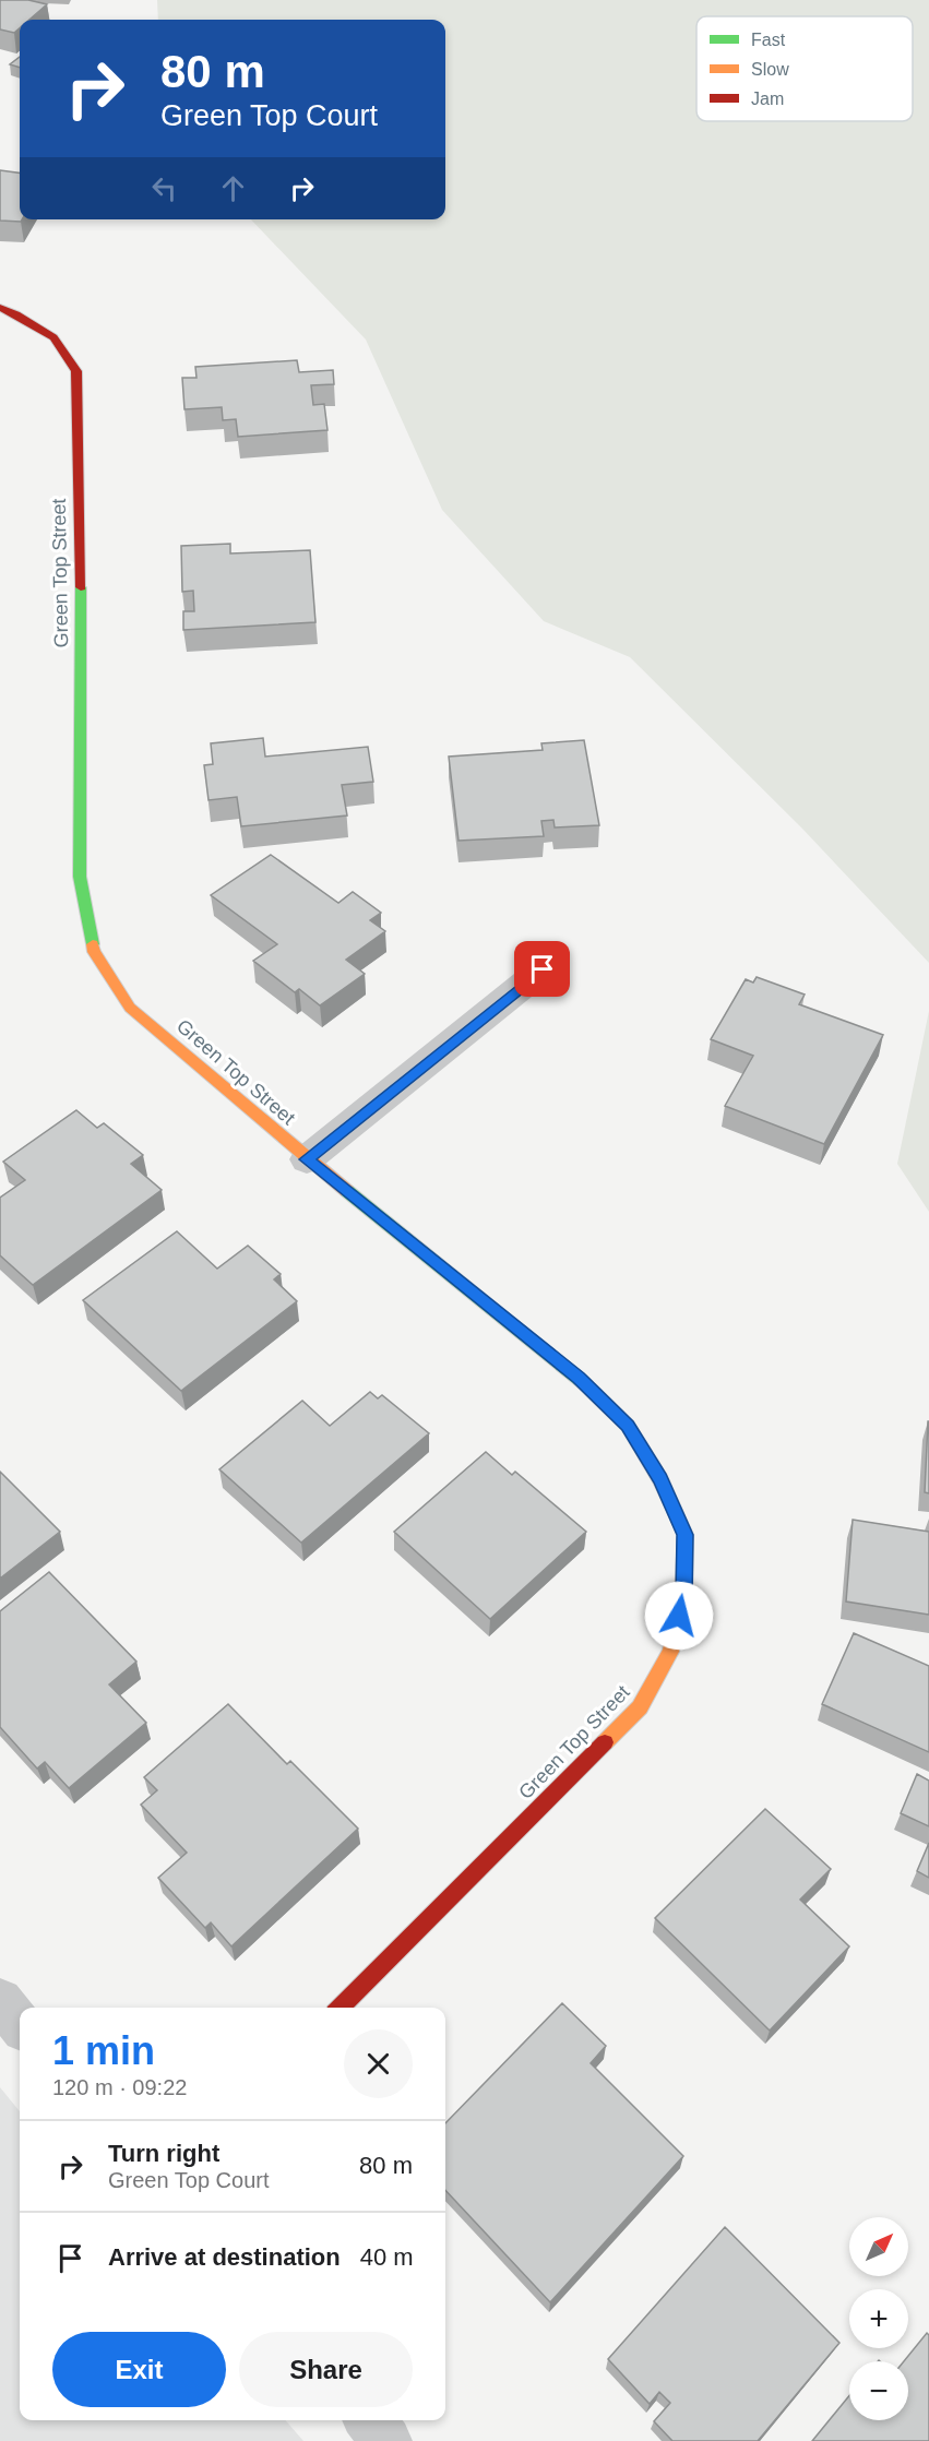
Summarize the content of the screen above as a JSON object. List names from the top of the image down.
{
  "streets": {
    "street": ["Green Top Street"]
  },
  "legend": ["Fast", "Slow", "Jam"],
  "north": "top right",
  "page": {
    "turn": ["80 m", "Green Top Court"],
    "heading": ["1 min", "120 m · 09:22"],
    "list": [
      {
        "name": "Turn right",
        "note": "Green Top Court",
        "value": "80 m"
      },
      {
        "name": "Arrive at destination",
        "value": "40 m"
      }
    ],
    "map_buttons": ["+", "−"],
    "buttons": ["Exit", "Share"]
  }
}
